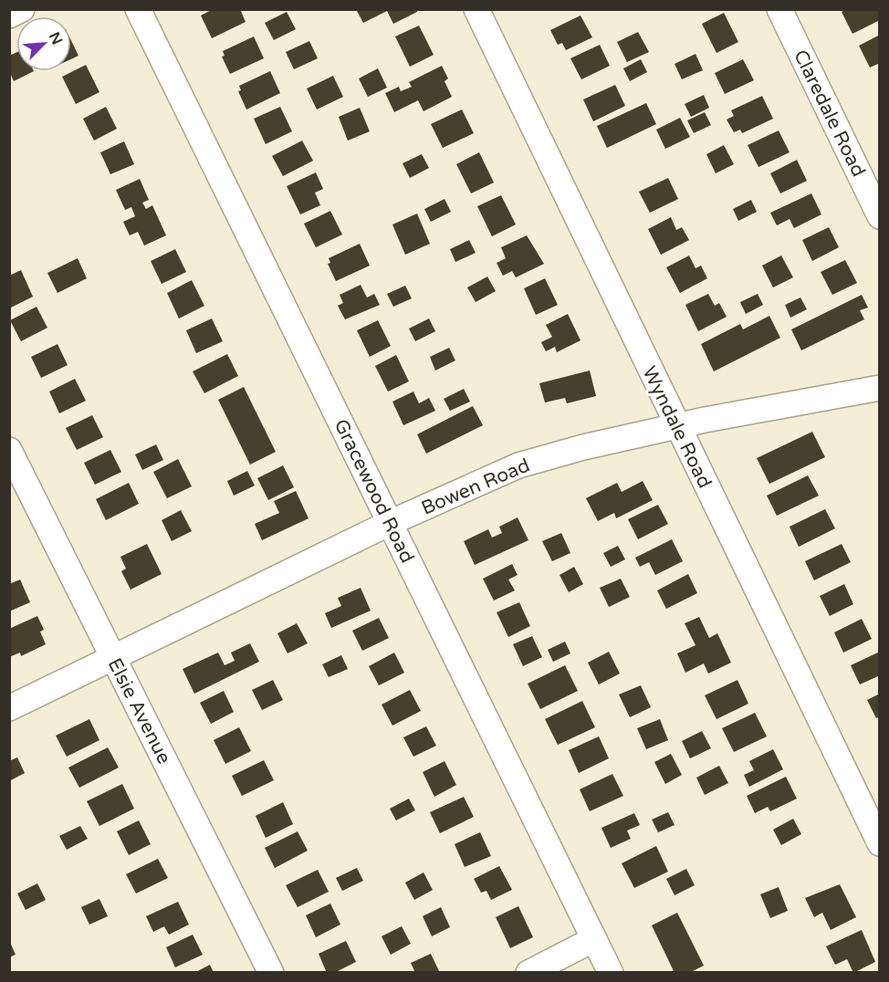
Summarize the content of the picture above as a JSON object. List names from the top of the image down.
{
  "streets": {
    "street": [
      "Claredale Road",
      "Wyndale Road",
      "Bowen Road",
      "Gracewood Road",
      "Elsie Avenue"
    ]
  },
  "crossings": [
    ["Wyndale Road", "Bowen Road"],
    ["Bowen Road", "Gracewood Road"],
    ["Bowen Road", "Elsie Avenue"]
  ],
  "north": "top right"
}
